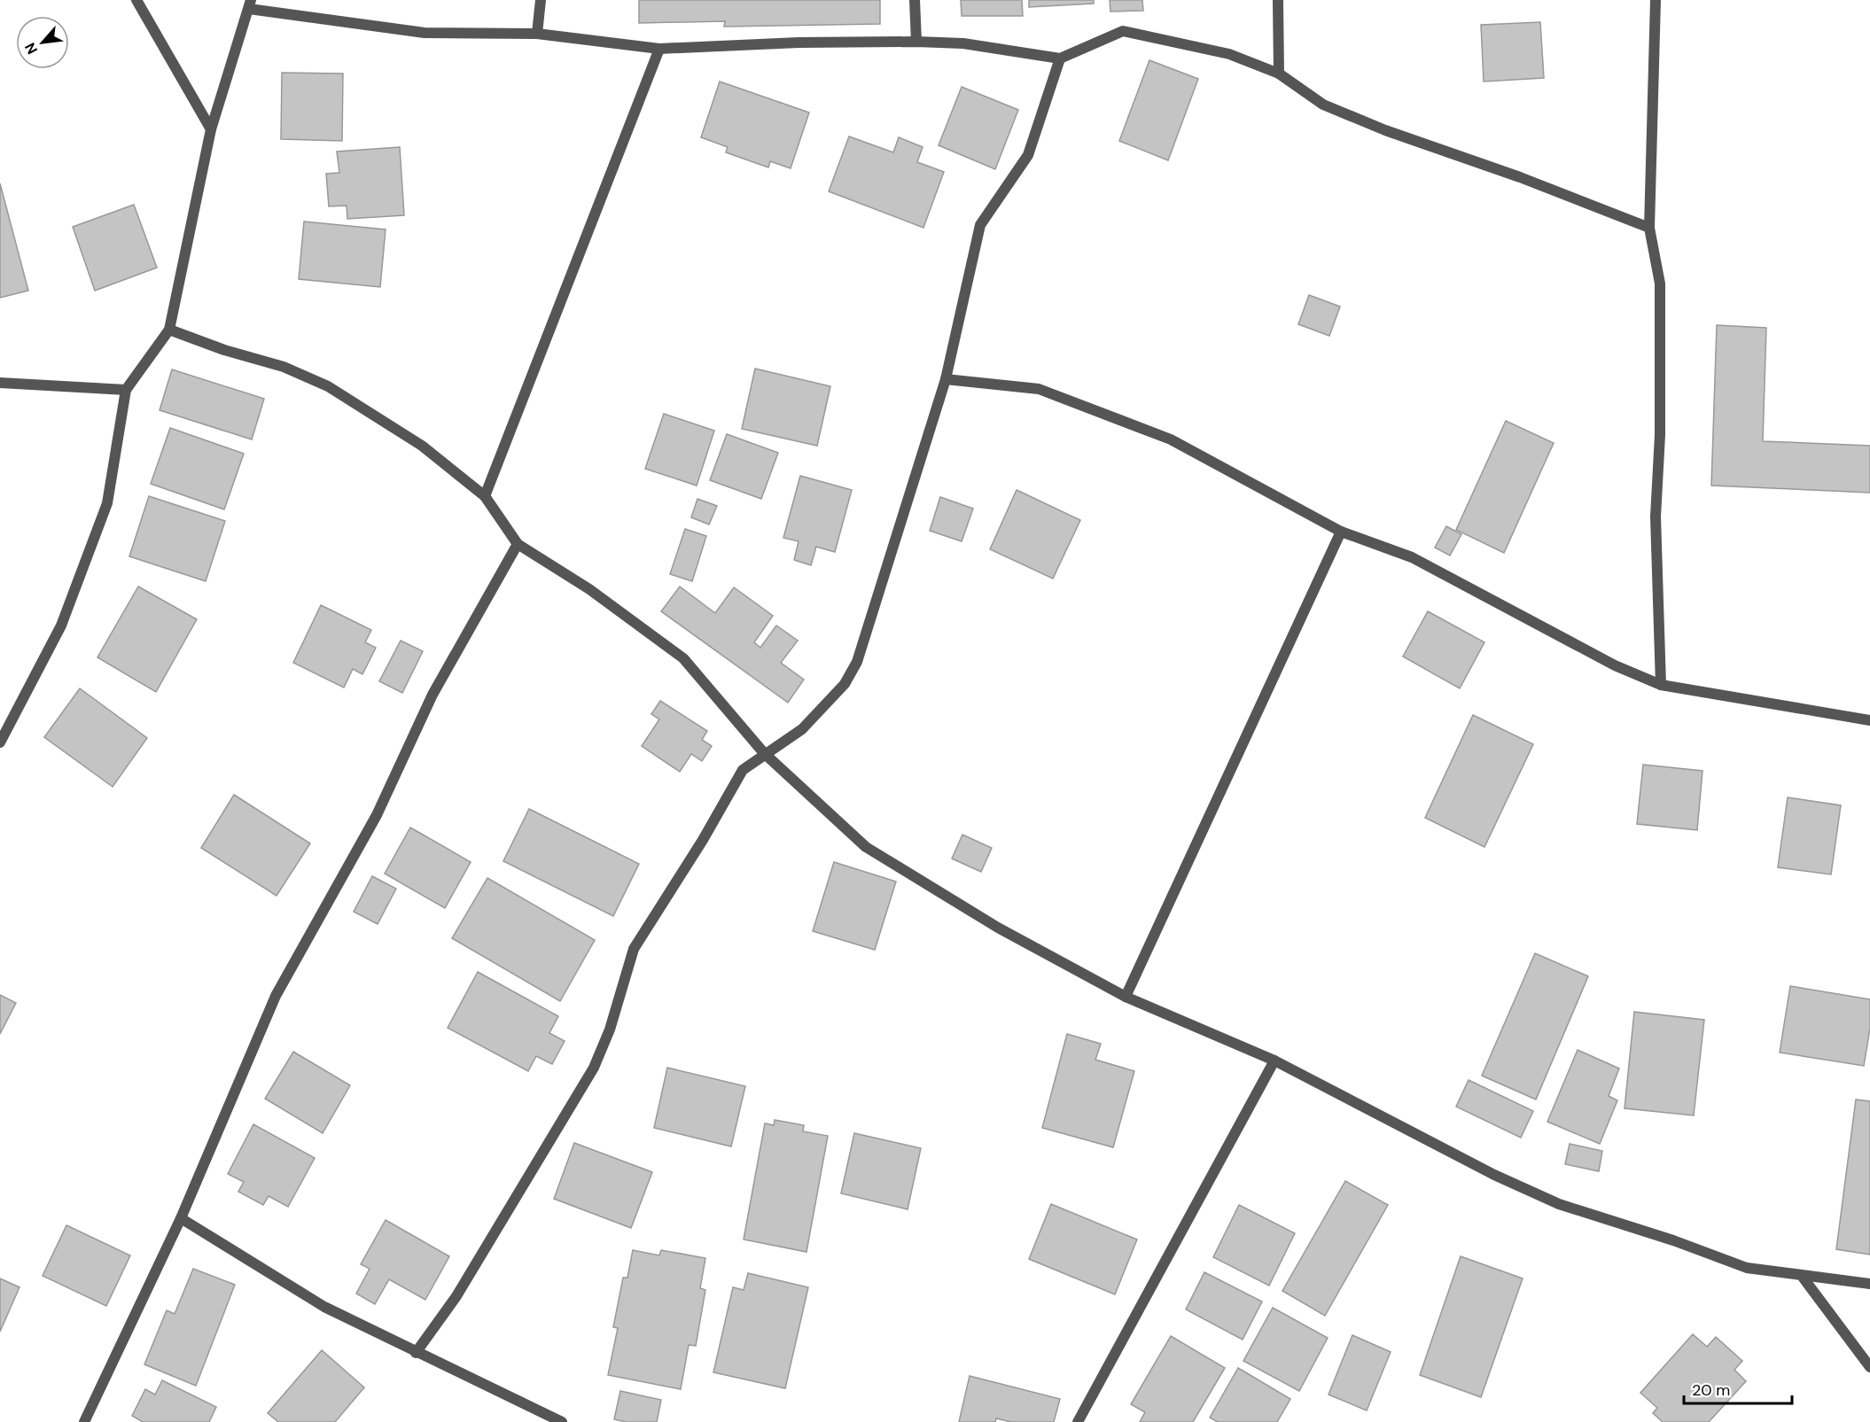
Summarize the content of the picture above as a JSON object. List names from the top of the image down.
{
  "scale_bar": "20 m",
  "north": "bottom left"
}
